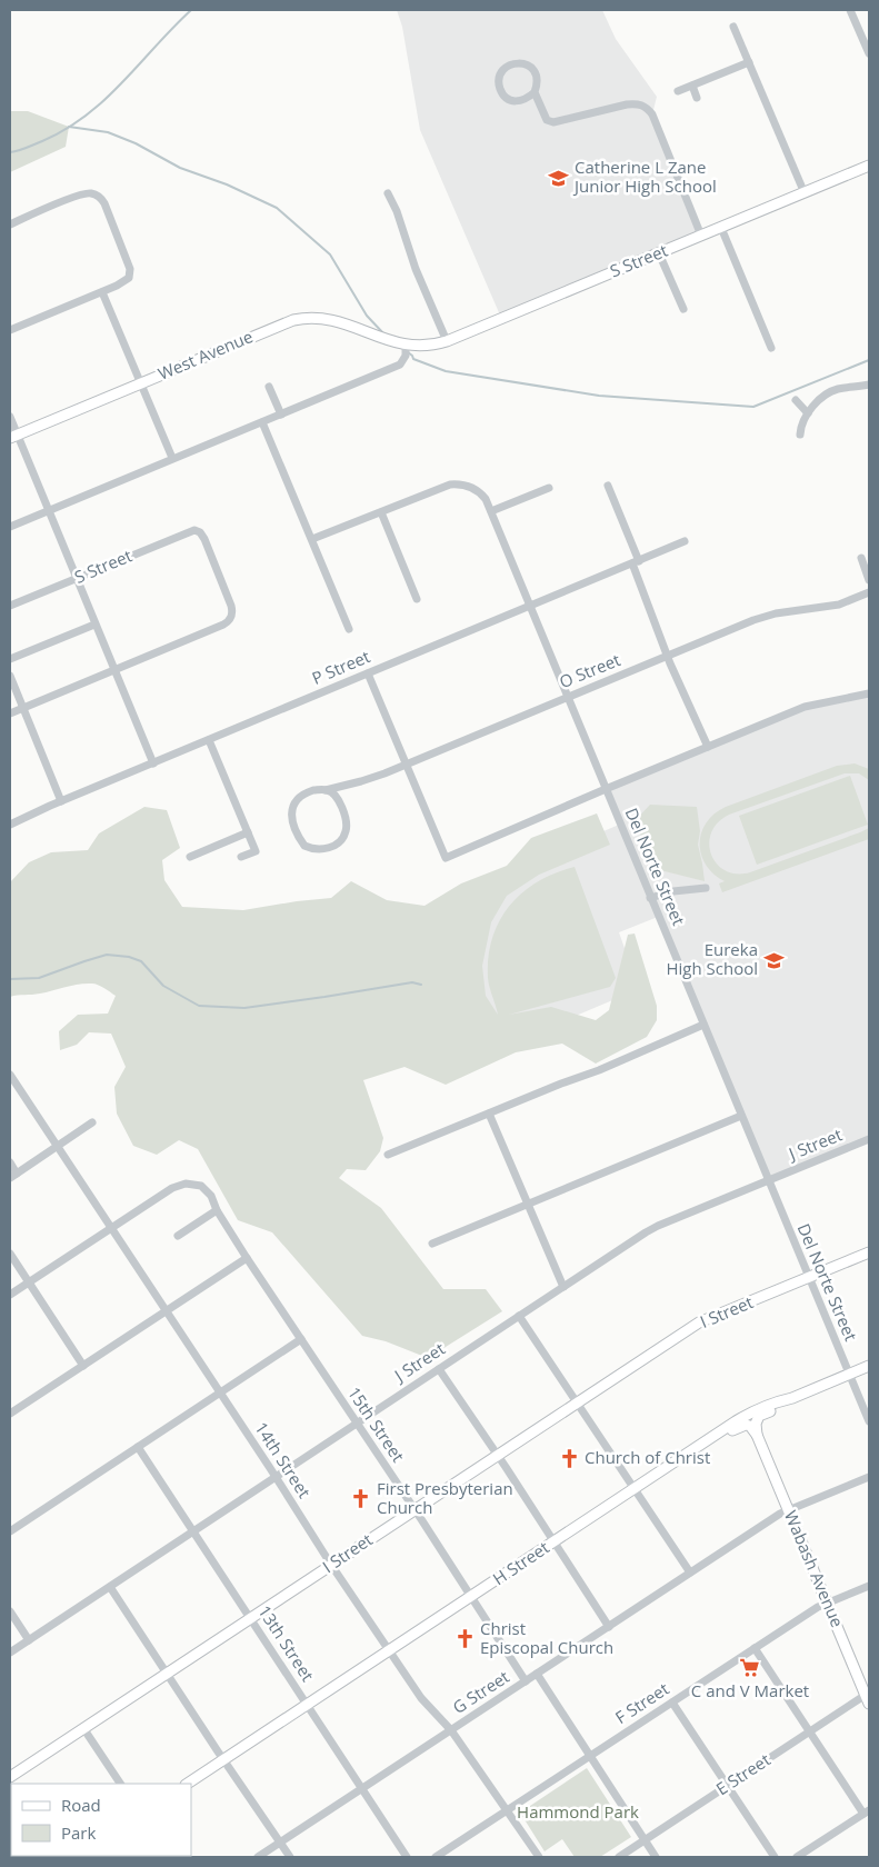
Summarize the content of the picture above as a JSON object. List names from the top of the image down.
{
  "streets": {
    "main road": [
      "S Street",
      "West Avenue",
      "I Street",
      "H Street",
      "Wabash Avenue"
    ],
    "street": [
      "P Street",
      "O Street",
      "Del Norte Street",
      "J Street",
      "15th Street",
      "14th Street",
      "13th Street",
      "G Street",
      "F Street",
      "E Street"
    ]
  },
  "crossings": [
    ["S Street", "West Avenue"],
    ["P Street", "Del Norte Street"],
    ["O Street", "Del Norte Street"],
    ["Del Norte Street", "J Street"],
    ["Del Norte Street", "I Street"],
    ["Del Norte Street", "H Street"],
    ["J Street", "15th Street"],
    ["J Street", "14th Street"],
    ["J Street", "13th Street"],
    ["I Street", "15th Street"],
    ["I Street", "14th Street"],
    ["I Street", "13th Street"],
    ["15th Street", "14th Street"],
    ["15th Street", "H Street"],
    ["15th Street", "G Street"],
    ["14th Street", "H Street"],
    ["14th Street", "G Street"],
    ["14th Street", "F Street"],
    ["H Street", "Wabash Avenue"],
    ["H Street", "13th Street"],
    ["Wabash Avenue", "G Street"],
    ["Wabash Avenue", "F Street"],
    ["Wabash Avenue", "E Street"],
    ["13th Street", "G Street"]
  ],
  "parks": ["Hammond Park"],
  "places": {
    "school or university": ["Catherine L Zane Junior High School", "Eureka High School"],
    "church": ["Church of Christ", "First Presbyterian Church", "Christ Episcopal Church"],
    "supermarket": ["C and V Market"]
  },
  "legend": ["Road", "Park"]
}
